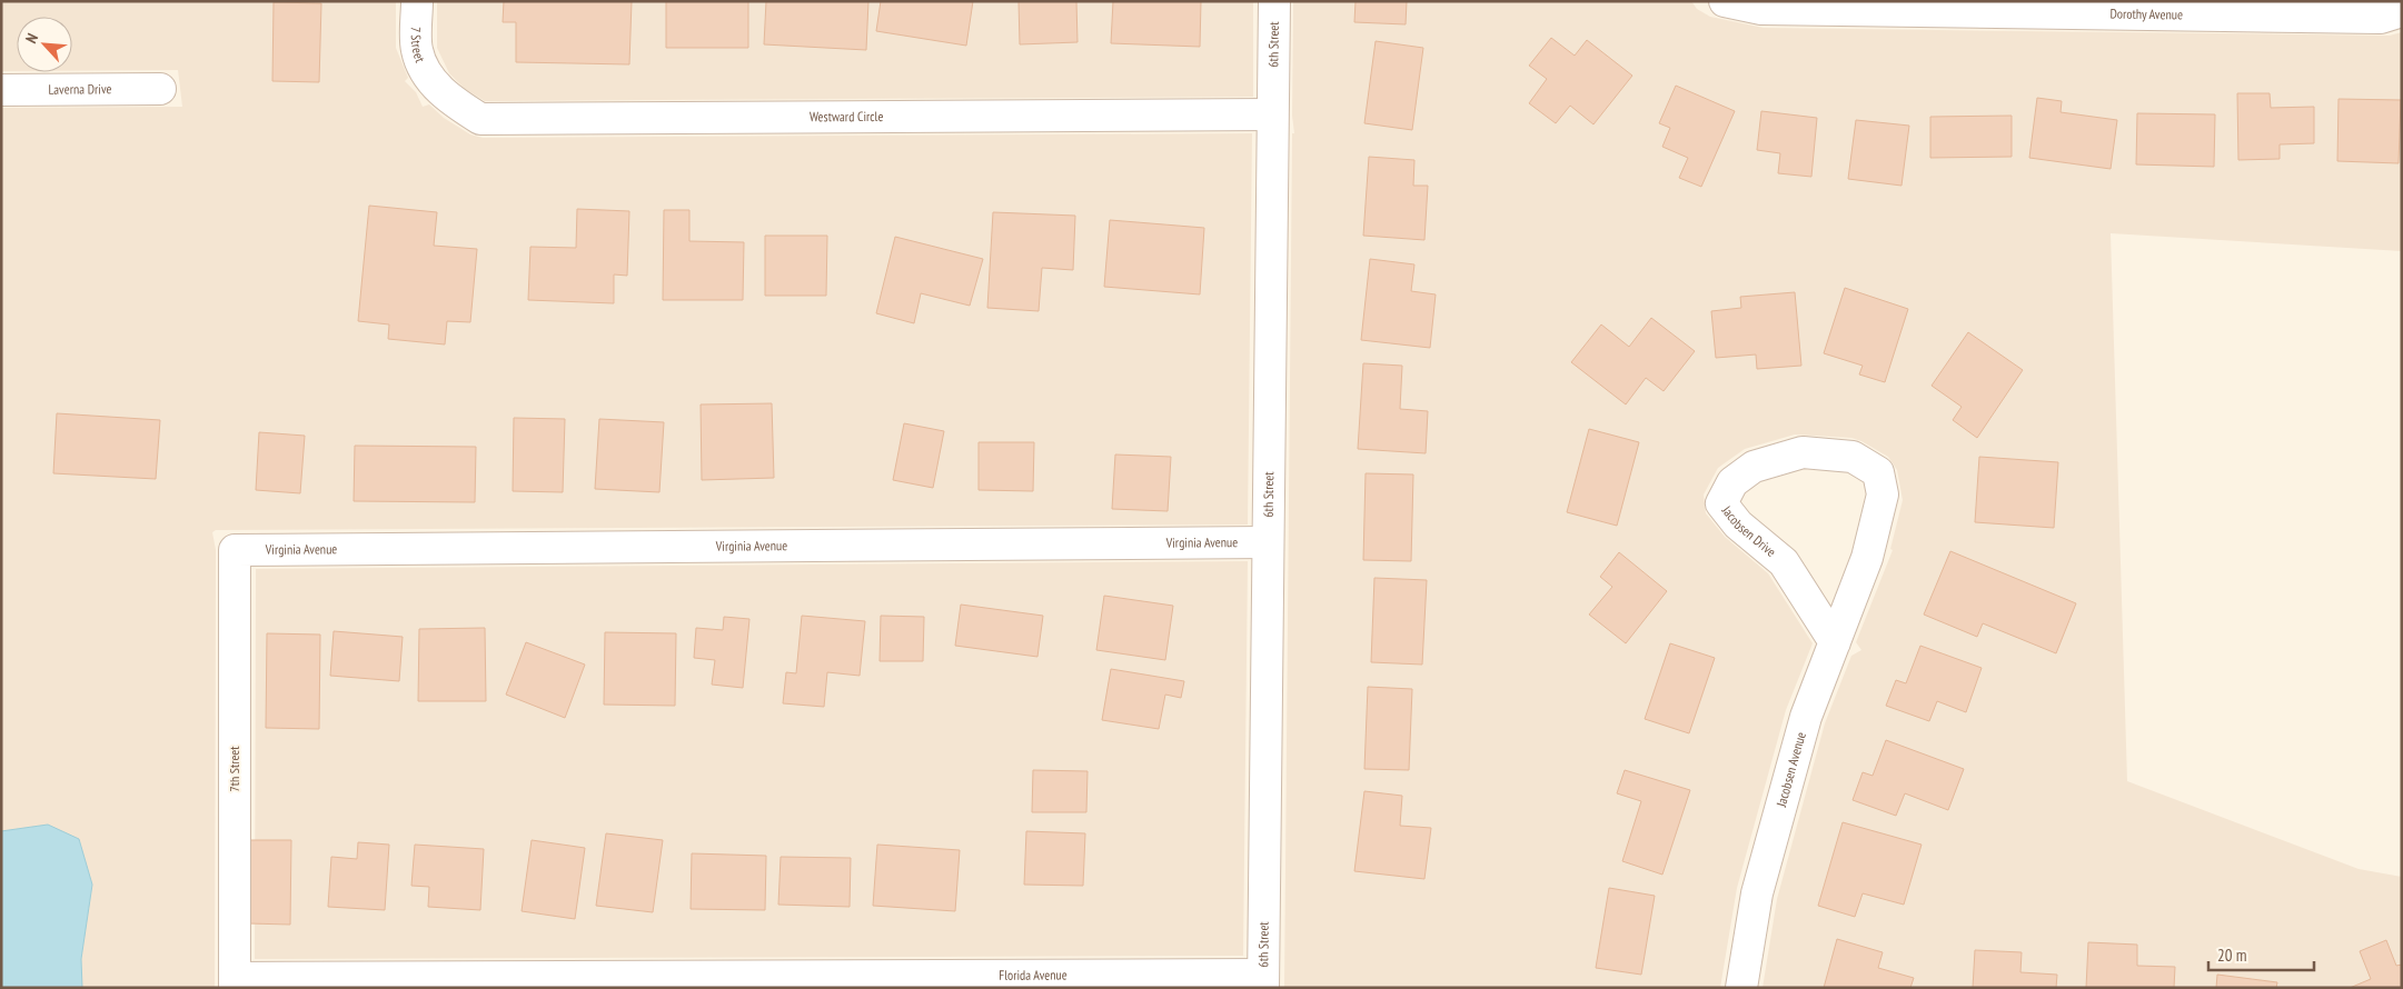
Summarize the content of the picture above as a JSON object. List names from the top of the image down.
{
  "streets": {
    "street": [
      "Dorothy Avenue",
      "7 Street",
      "6th Street",
      "Laverna Drive",
      "Westward Circle",
      "Jacobsen Drive",
      "Virginia Avenue",
      "7th Street",
      "Jacobsen Avenue",
      "Florida Avenue"
    ]
  },
  "crossings": [
    ["7 Street", "Westward Circle"],
    ["6th Street", "Westward Circle"],
    ["6th Street", "Virginia Avenue"],
    ["6th Street", "Florida Avenue"],
    ["Jacobsen Drive", "Jacobsen Avenue"],
    ["Virginia Avenue", "7th Street"],
    ["7th Street", "Florida Avenue"]
  ],
  "scale_bar": "20 m",
  "north": "top left"
}
